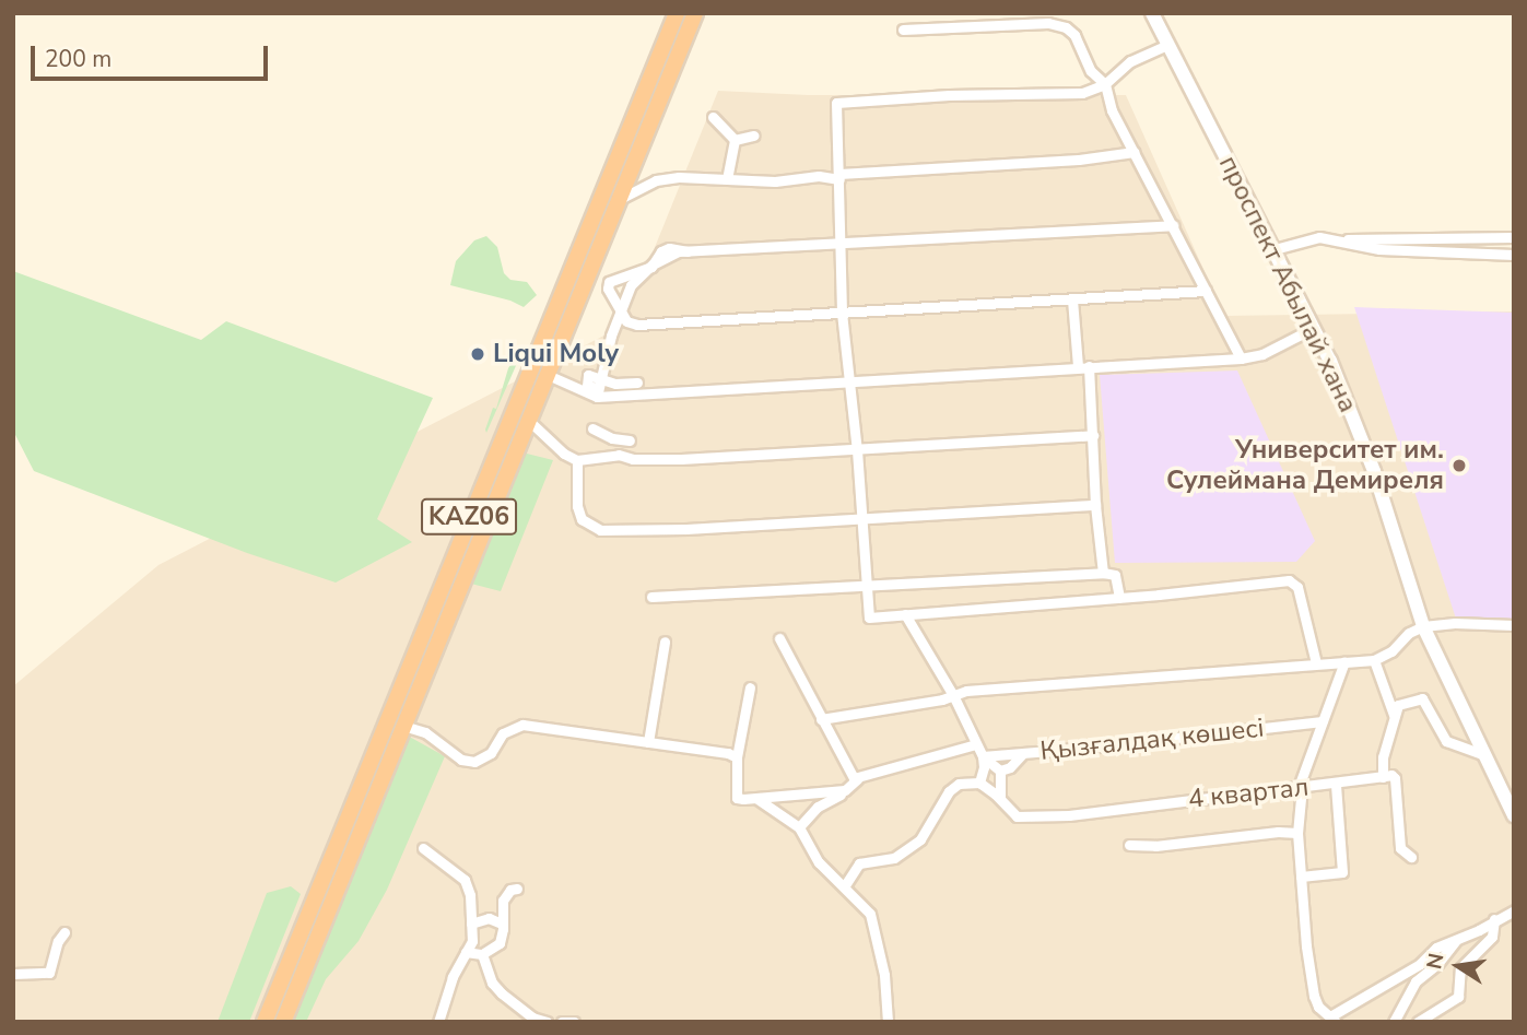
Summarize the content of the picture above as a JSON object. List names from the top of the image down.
{
  "streets": {
    "highway": ["KАZ06"],
    "main road": ["проспект Абылай хана"],
    "street": ["Қызғалдақ көшесі", "4 квартал"]
  },
  "places": ["Liqui Moly", "Университет им. Сулеймана Демиреля"],
  "scale_bar": "200 m",
  "north": "left"
}
